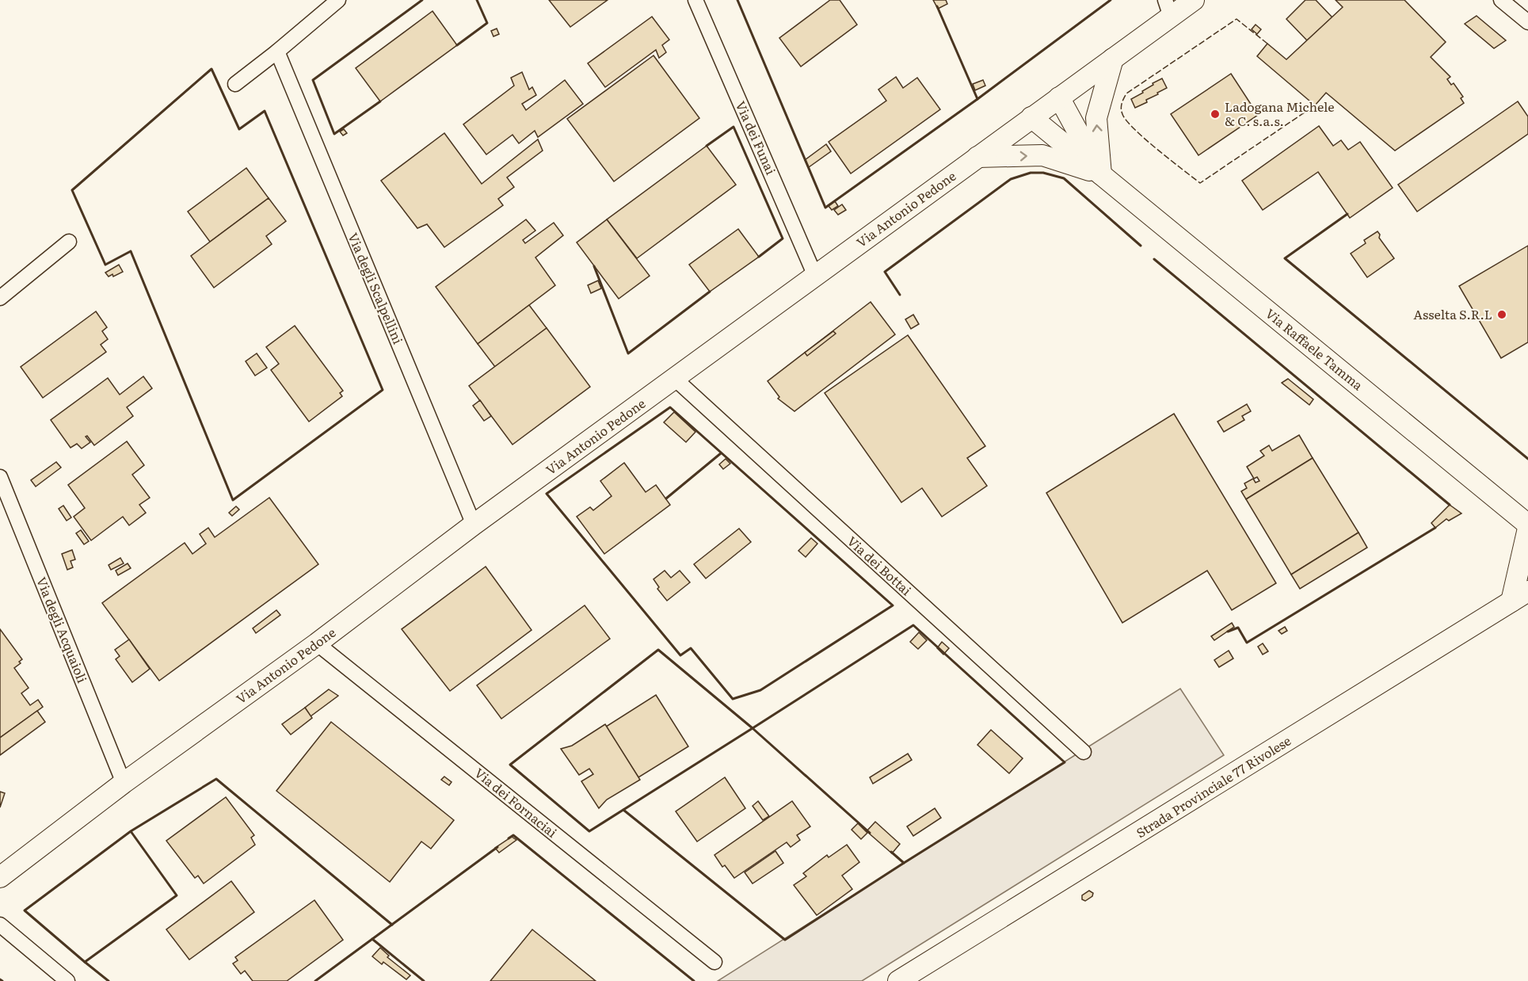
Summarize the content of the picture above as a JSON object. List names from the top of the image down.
{
  "streets": {
    "street": [
      "Via dei Funai",
      "Via Antonio Pedone",
      "Via degli Scalpellini",
      "Via Raffaele Tamma",
      "Via dei Bottai",
      "Via degli Acquaioli",
      "Strada Provinciale 77 Rivolese",
      "Via dei Fornaciai"
    ]
  },
  "crossings": [
    ["Via dei Funai", "Via Antonio Pedone"],
    ["Via Antonio Pedone", "Via degli Scalpellini"],
    ["Via Antonio Pedone", "Via Raffaele Tamma"],
    ["Via Antonio Pedone", "Via dei Bottai"],
    ["Via Antonio Pedone", "Via degli Acquaioli"],
    ["Via Antonio Pedone", "Via dei Fornaciai"]
  ],
  "places": ["Ladogana Michele & C. s.a.s.", "Asselta S.R.L"]
}
